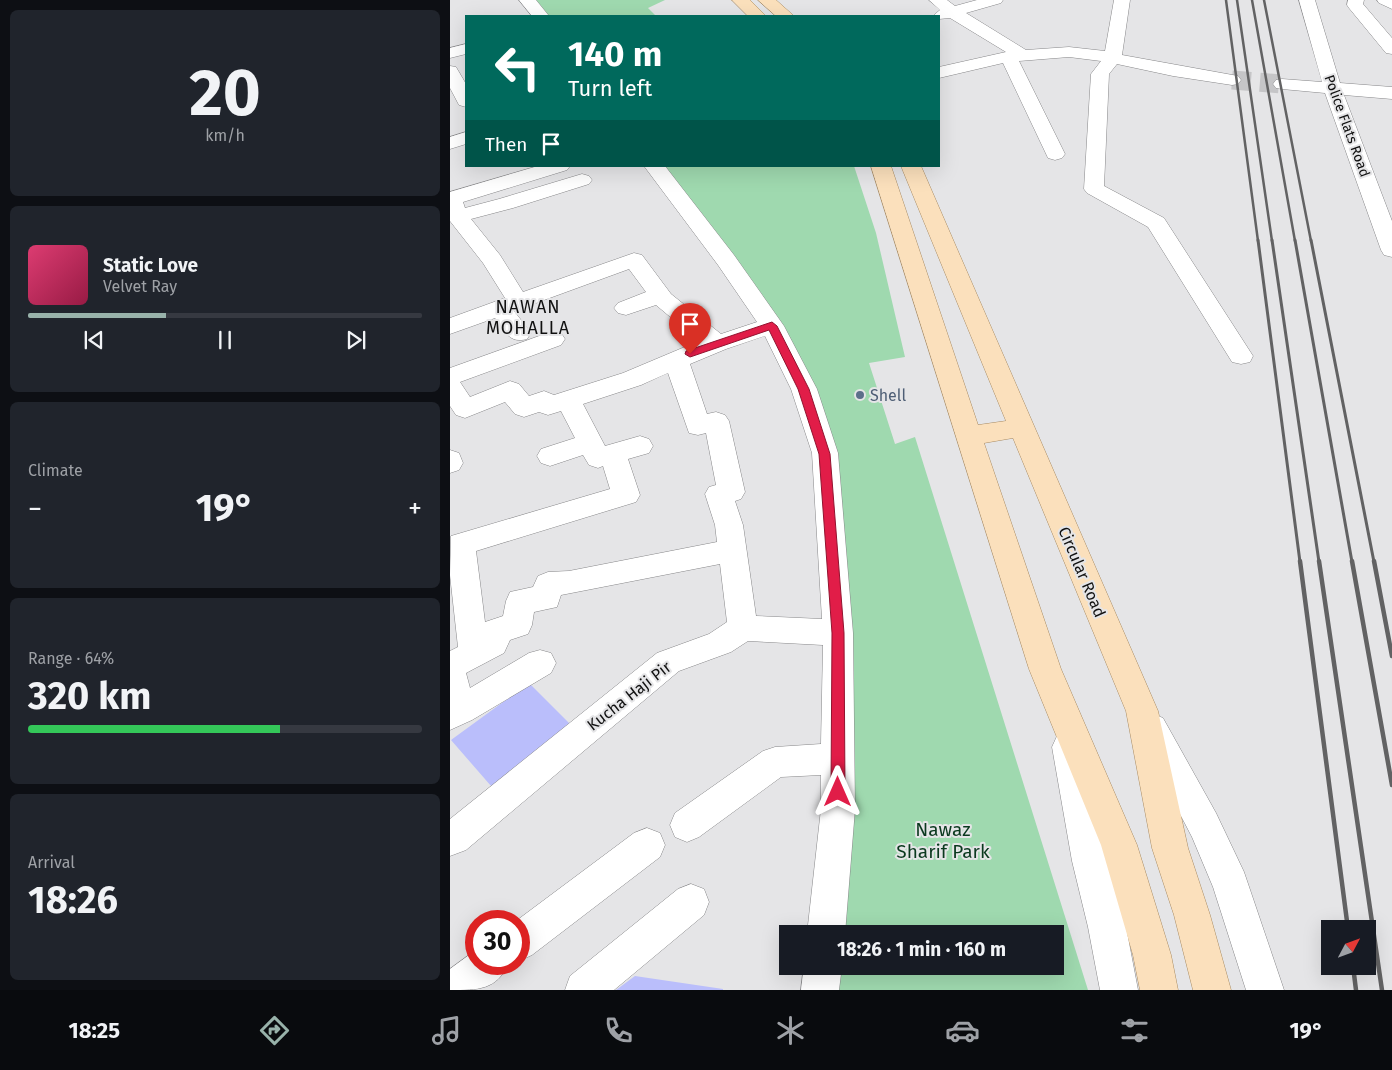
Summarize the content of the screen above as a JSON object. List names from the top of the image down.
{
  "streets": {
    "main road": ["Circular Road"],
    "street": ["Police Flats Road", "Kucha Haji Pir"]
  },
  "districts": ["NAWAN MOHALLA"],
  "parks": ["Nawaz Sharif Park"],
  "places": ["Shell"],
  "north": "top right",
  "page": {
    "tile": [
      ["20", "km/h"],
      "Climate",
      ["Range · 64%", "320 km"],
      ["Arrival", "18:26"]
    ],
    "turn": ["140 m", "Turn left"],
    "then": "Then",
    "song": ["Static Love", "Velvet Ray"],
    "heat": ["−", "19°", "+"],
    "limit": "30",
    "trip": "18:26 · 1 min · 160 m",
    "tabs": ["18:25", "19°"]
  }
}
